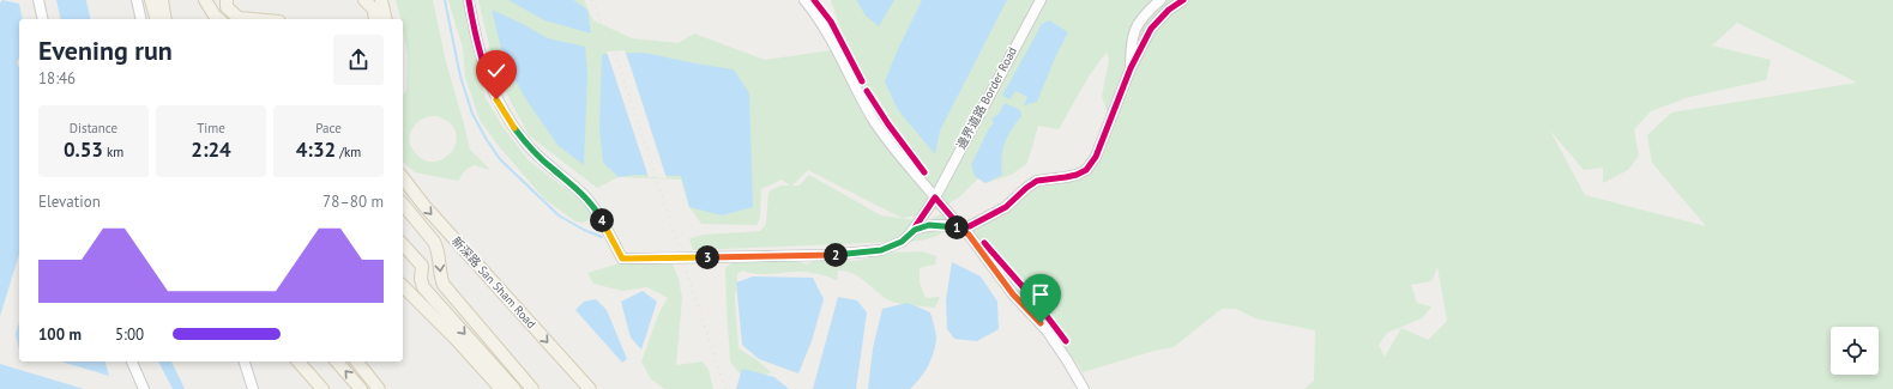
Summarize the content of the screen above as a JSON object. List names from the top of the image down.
{
  "streets": {
    "main road": ["新深路 San Sham Road"],
    "street": ["邊界道路 Border Road"]
  },
  "page": {
    "heading": ["Evening run", "18:46"],
    "stats": [
      ["Distance", "0.53 km"],
      ["Time", "2:24"],
      ["Pace", "4:32 /km"]
    ],
    "chart": ["Elevation", "78–80 m"],
    "pins": [
      "4",
      "1",
      "2",
      "3"
    ],
    "list": [
      {
        "name": "100 m",
        "note": "5:00"
      }
    ]
  }
}
